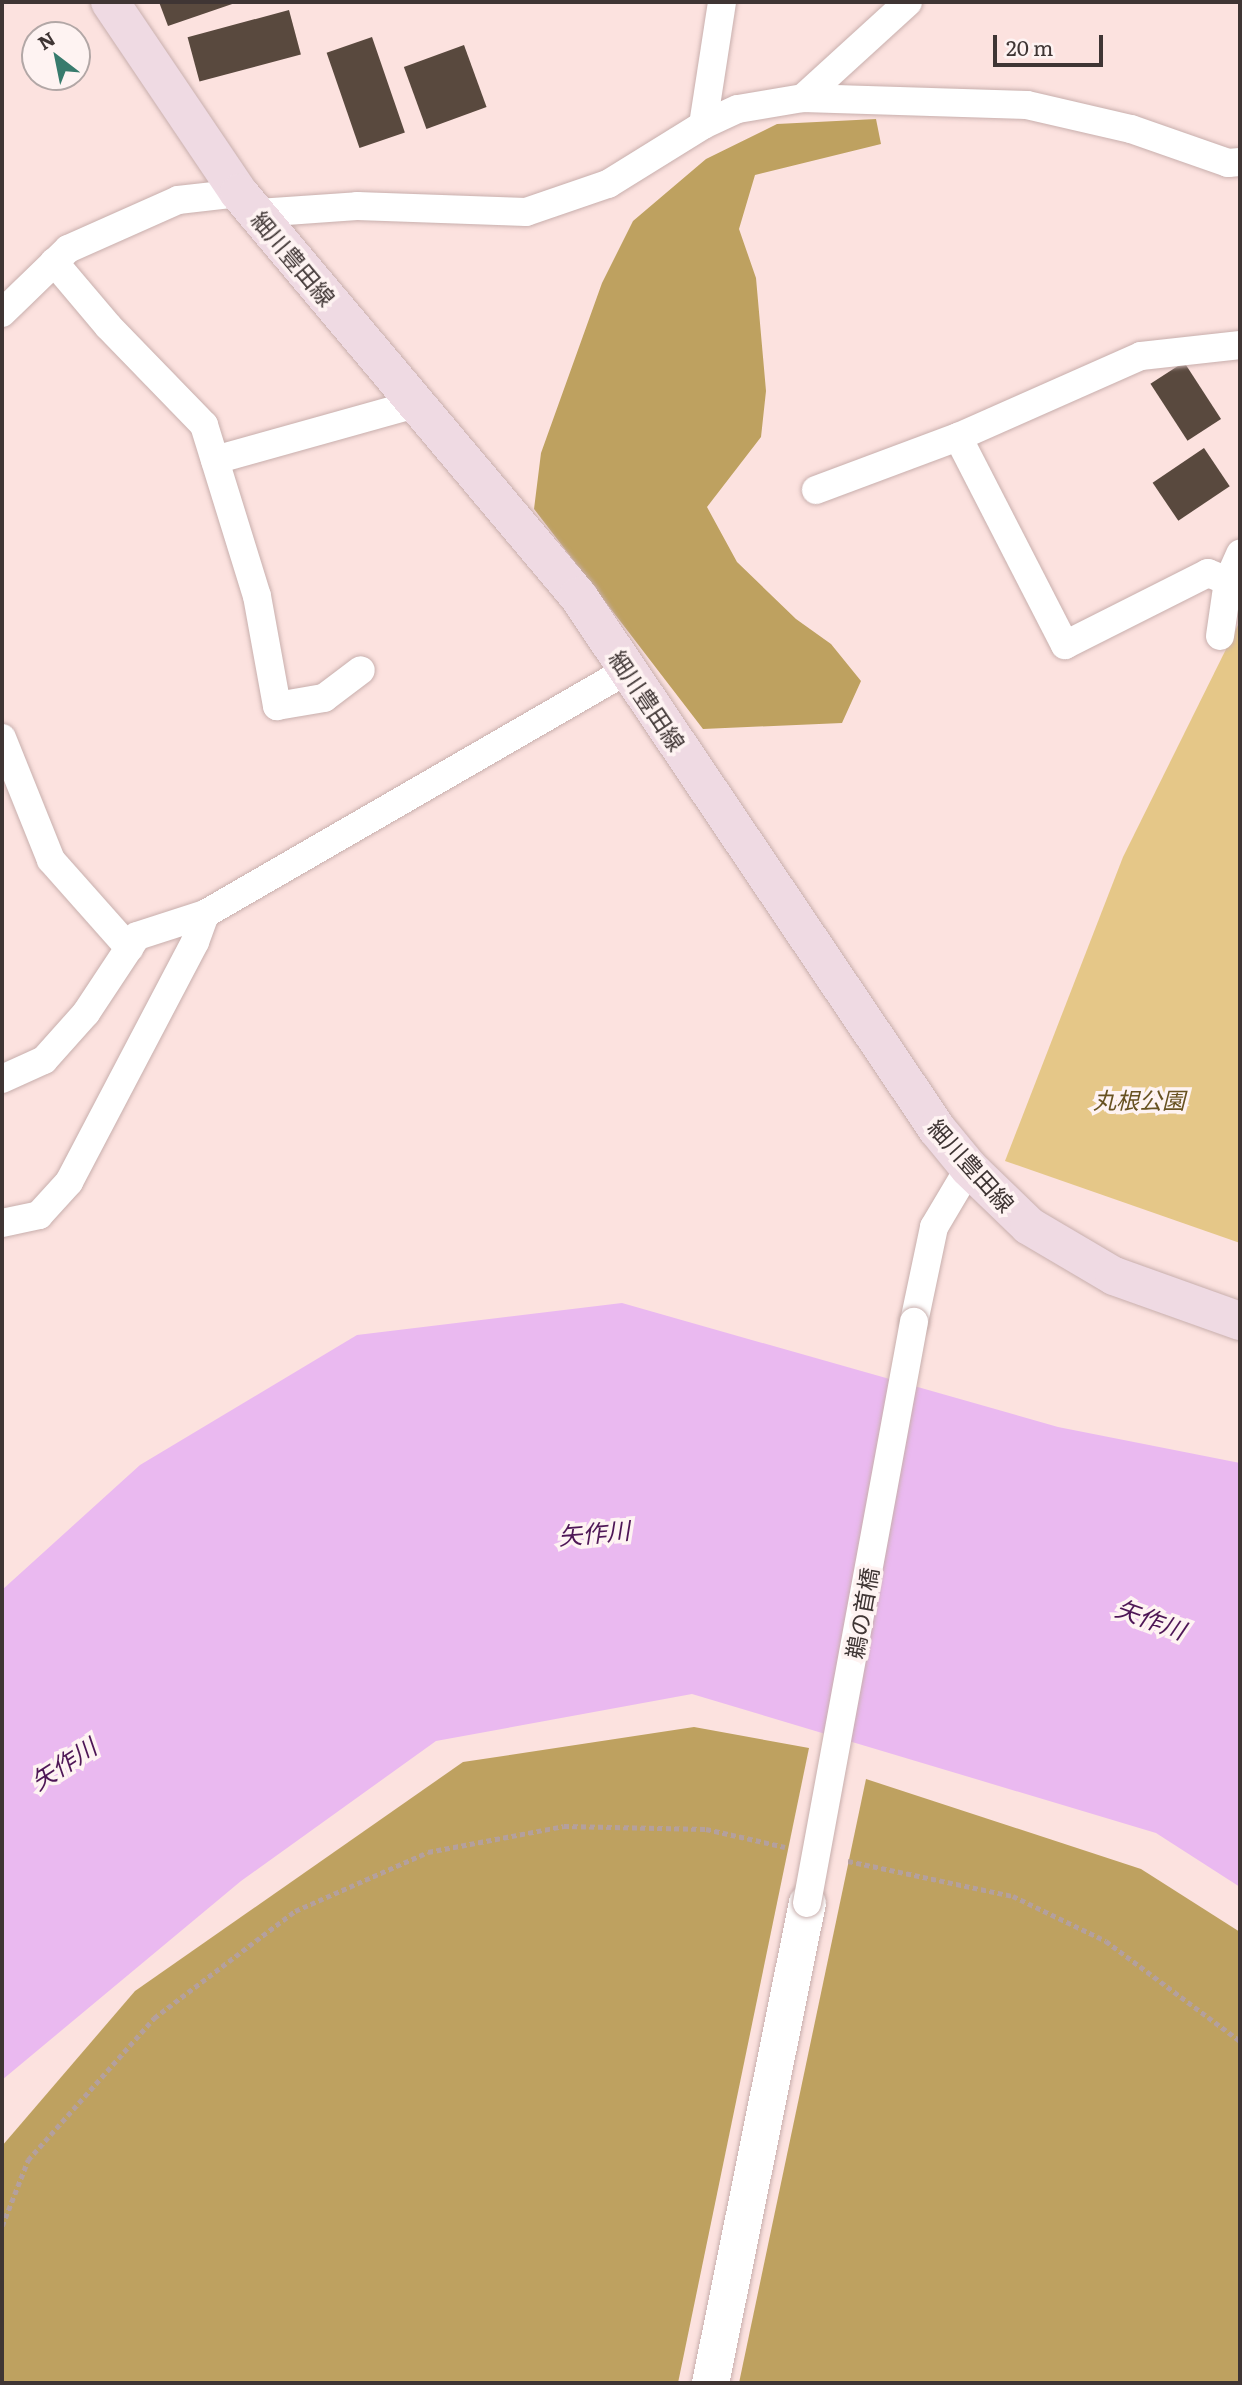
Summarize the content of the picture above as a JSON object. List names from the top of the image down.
{
  "streets": {
    "main road": ["細川豊田線"],
    "street": ["鵜の首橋"]
  },
  "crossings": [
    ["細川豊田線", "鵜の首橋"]
  ],
  "water": ["矢作川"],
  "parks": ["丸根公園"],
  "scale_bar": "20 m",
  "north": "top left"
}
